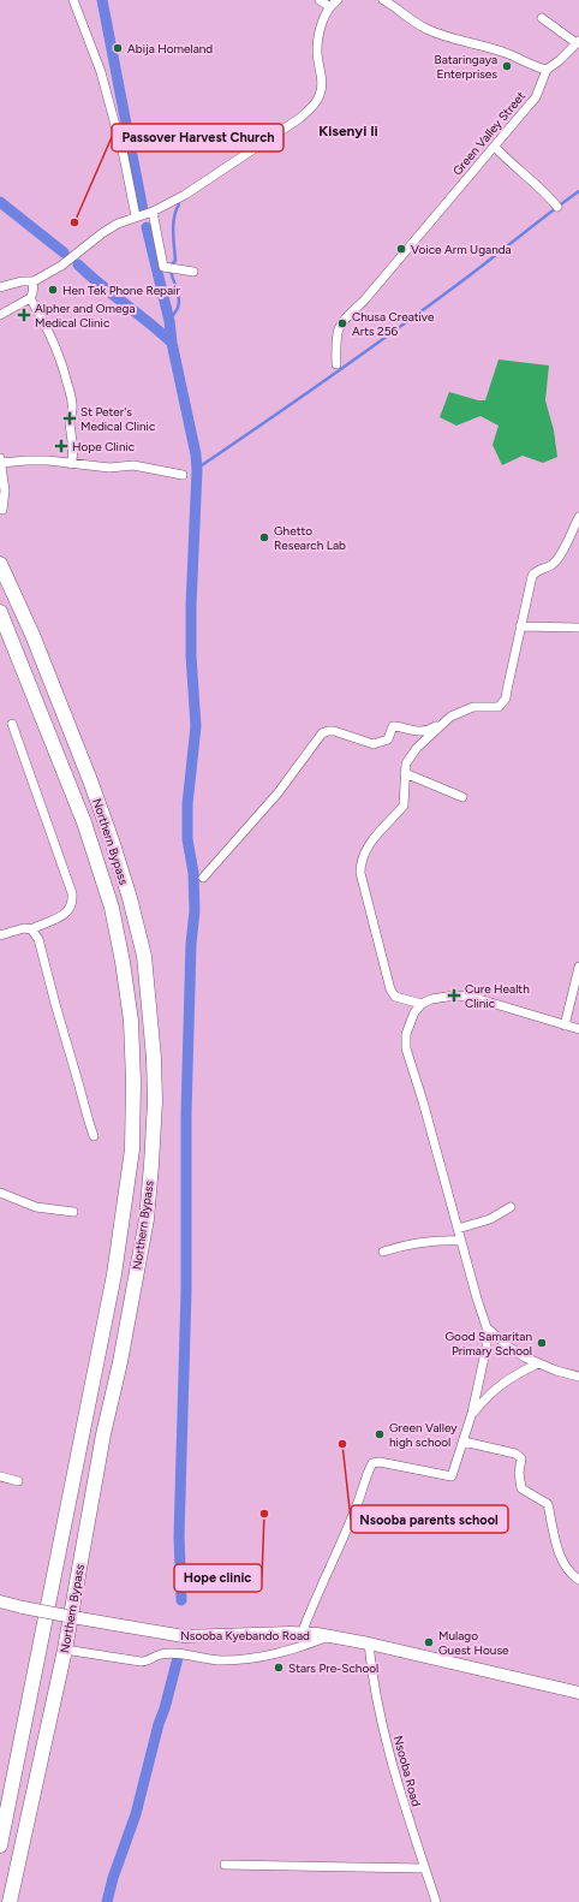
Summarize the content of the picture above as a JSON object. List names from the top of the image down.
{
  "streets": {
    "highway": ["Northern Bypass"],
    "street": ["Green Valley Street", "Nsooba Kyebando Road", "Nsooba Road"]
  },
  "crossings": [
    ["Nsooba Kyebando Road", "Nsooba Road"]
  ],
  "districts": ["Kisenyi Ii"],
  "places": {
    "other": [
      "Abija Homeland",
      "Bataringaya Enterprises",
      "Passover Harvest Church",
      "Voice Arm Uganda",
      "Hen Tek Phone Repair",
      "Chusa Creative Arts 256",
      "Ghetto Research Lab",
      "Good Samaritan Primary School",
      "Green Valley high school",
      "Nsooba parents school",
      "Hope clinic",
      "Mulago Guest House",
      "Stars Pre-School"
    ],
    "health": [
      "Alpher and Omega Medical Clinic",
      "St Peter's Medical Clinic",
      "Hope Clinic",
      "Cure Health Clinic"
    ]
  }
}
